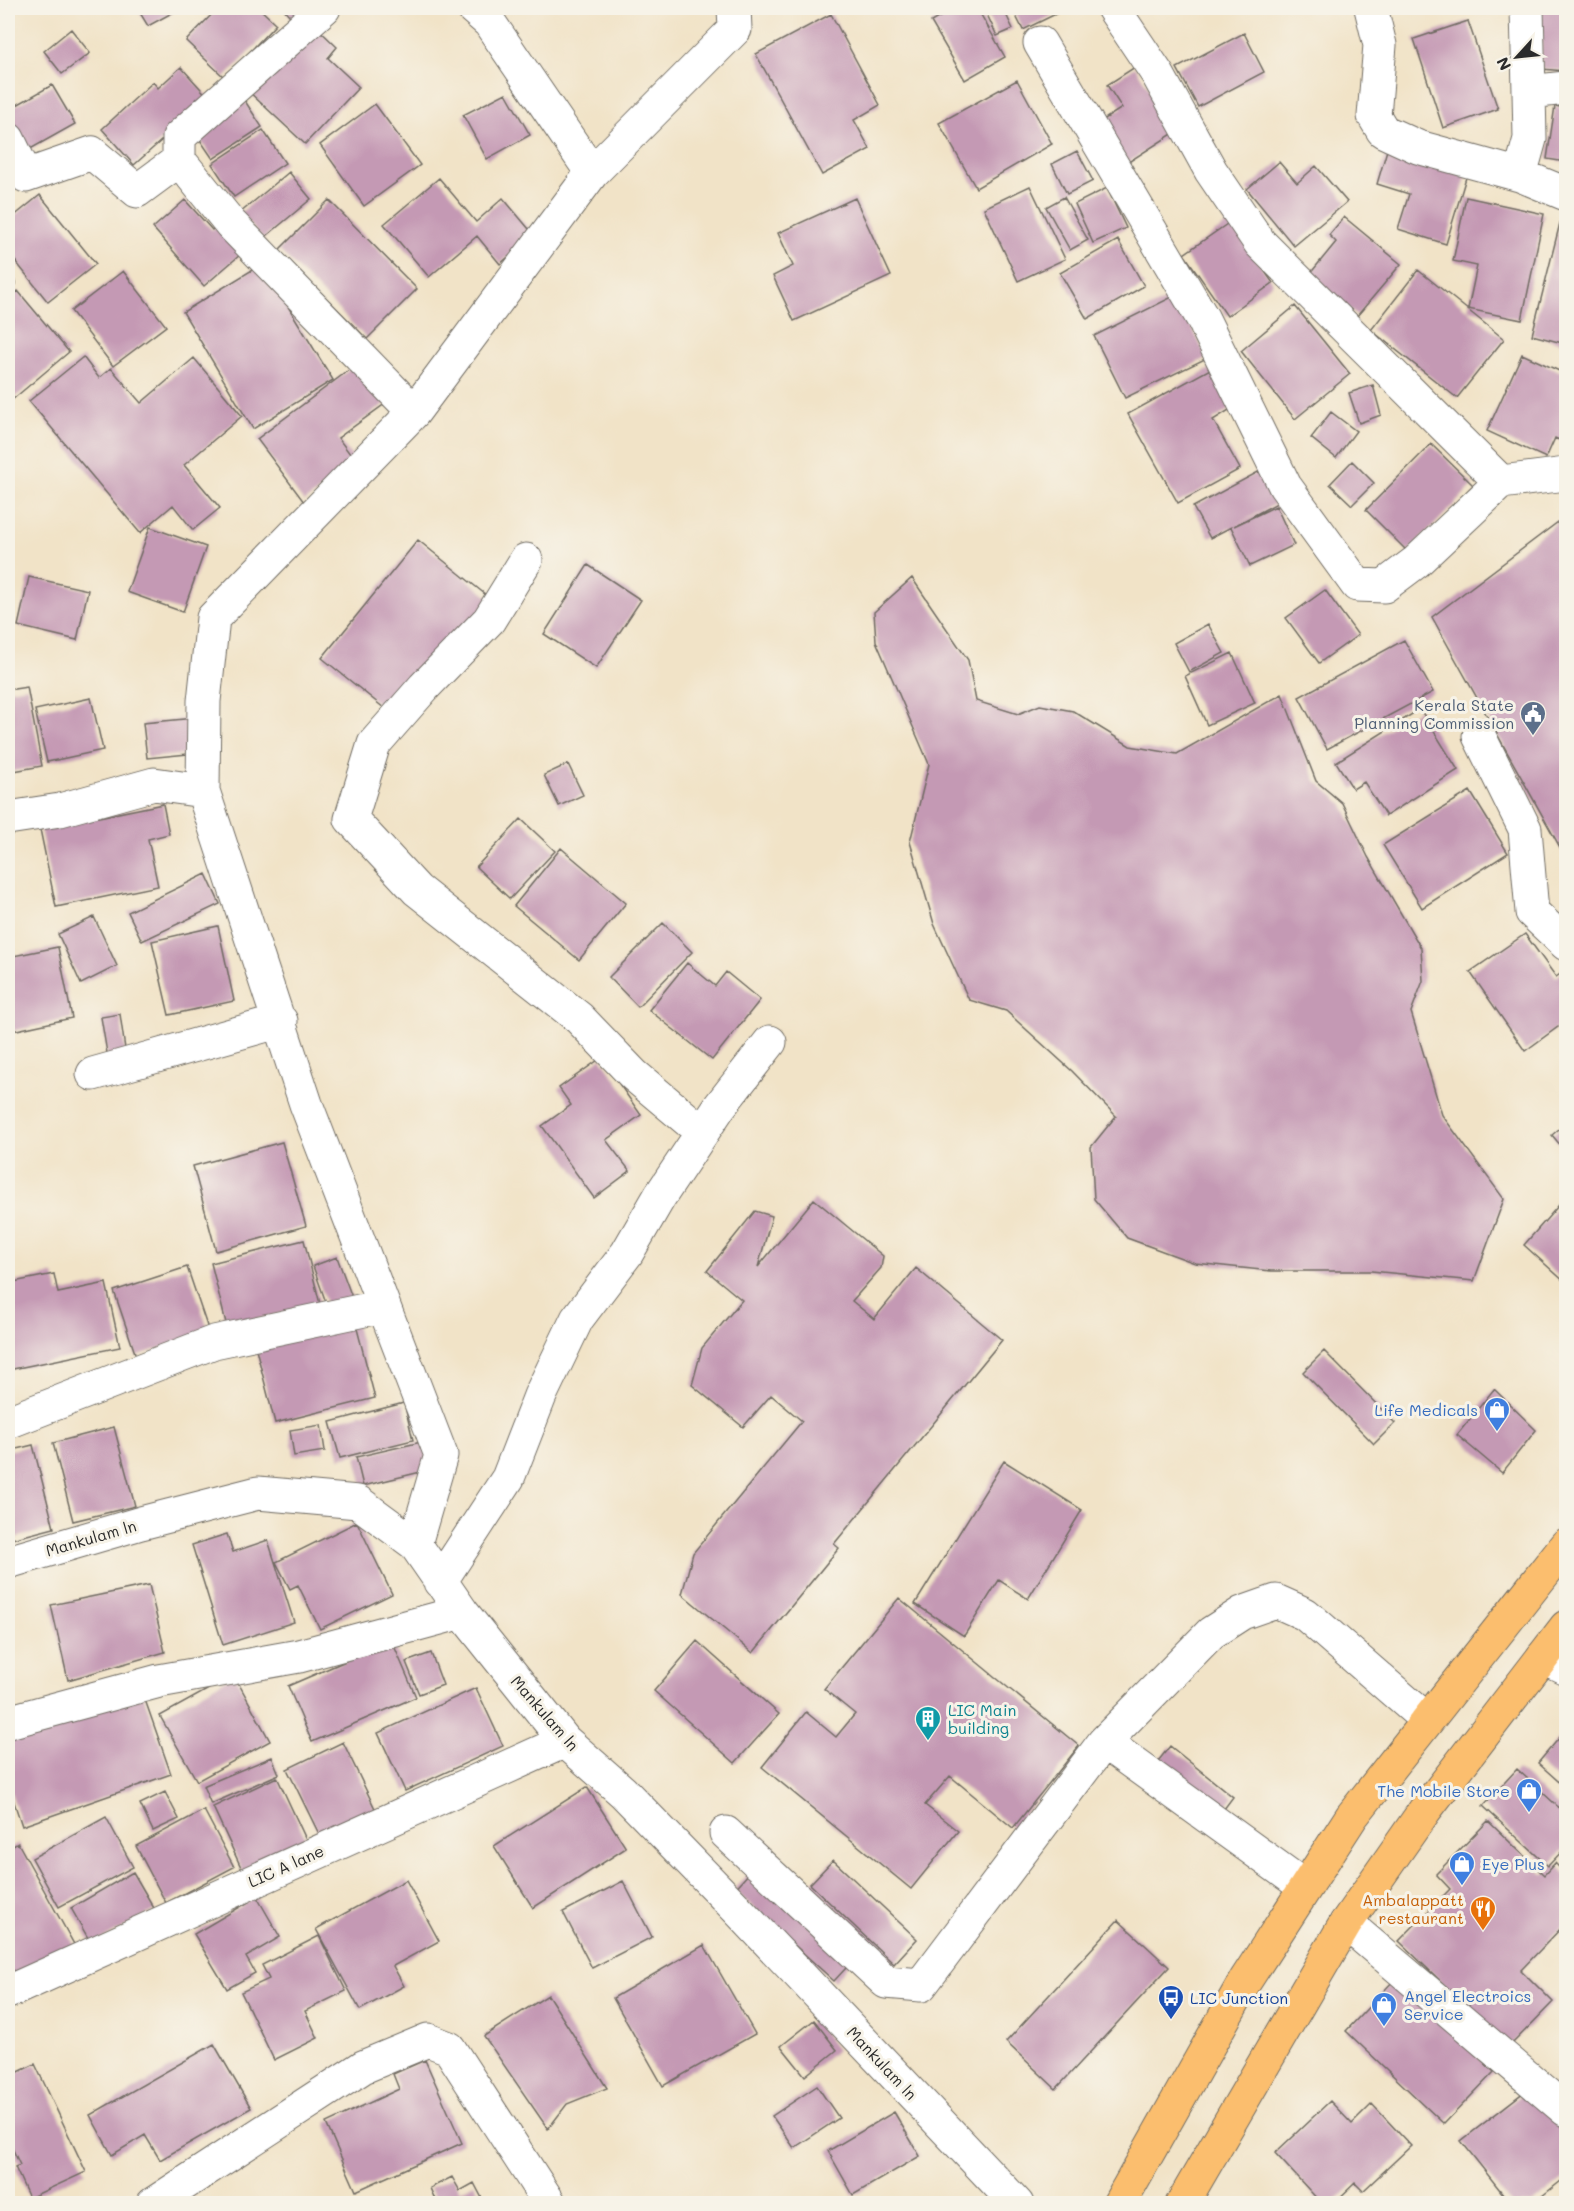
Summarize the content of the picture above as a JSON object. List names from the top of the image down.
{
  "streets": {
    "street": ["Mankulam ln", "LIC A lane"]
  },
  "crossings": [
    ["Mankulam ln", "LIC A lane"]
  ],
  "places": {
    "public building": ["Kerala State Planning Commission"],
    "shop": [
      "Life Medicals",
      "The Mobile Store",
      "Eye Plus",
      "Angel Electroics Service"
    ],
    "building": ["LIC Main building"],
    "restaurant": ["Ambalappatt restaurant"],
    "bus stop": ["LIC Junction"]
  },
  "north": "bottom left"
}
